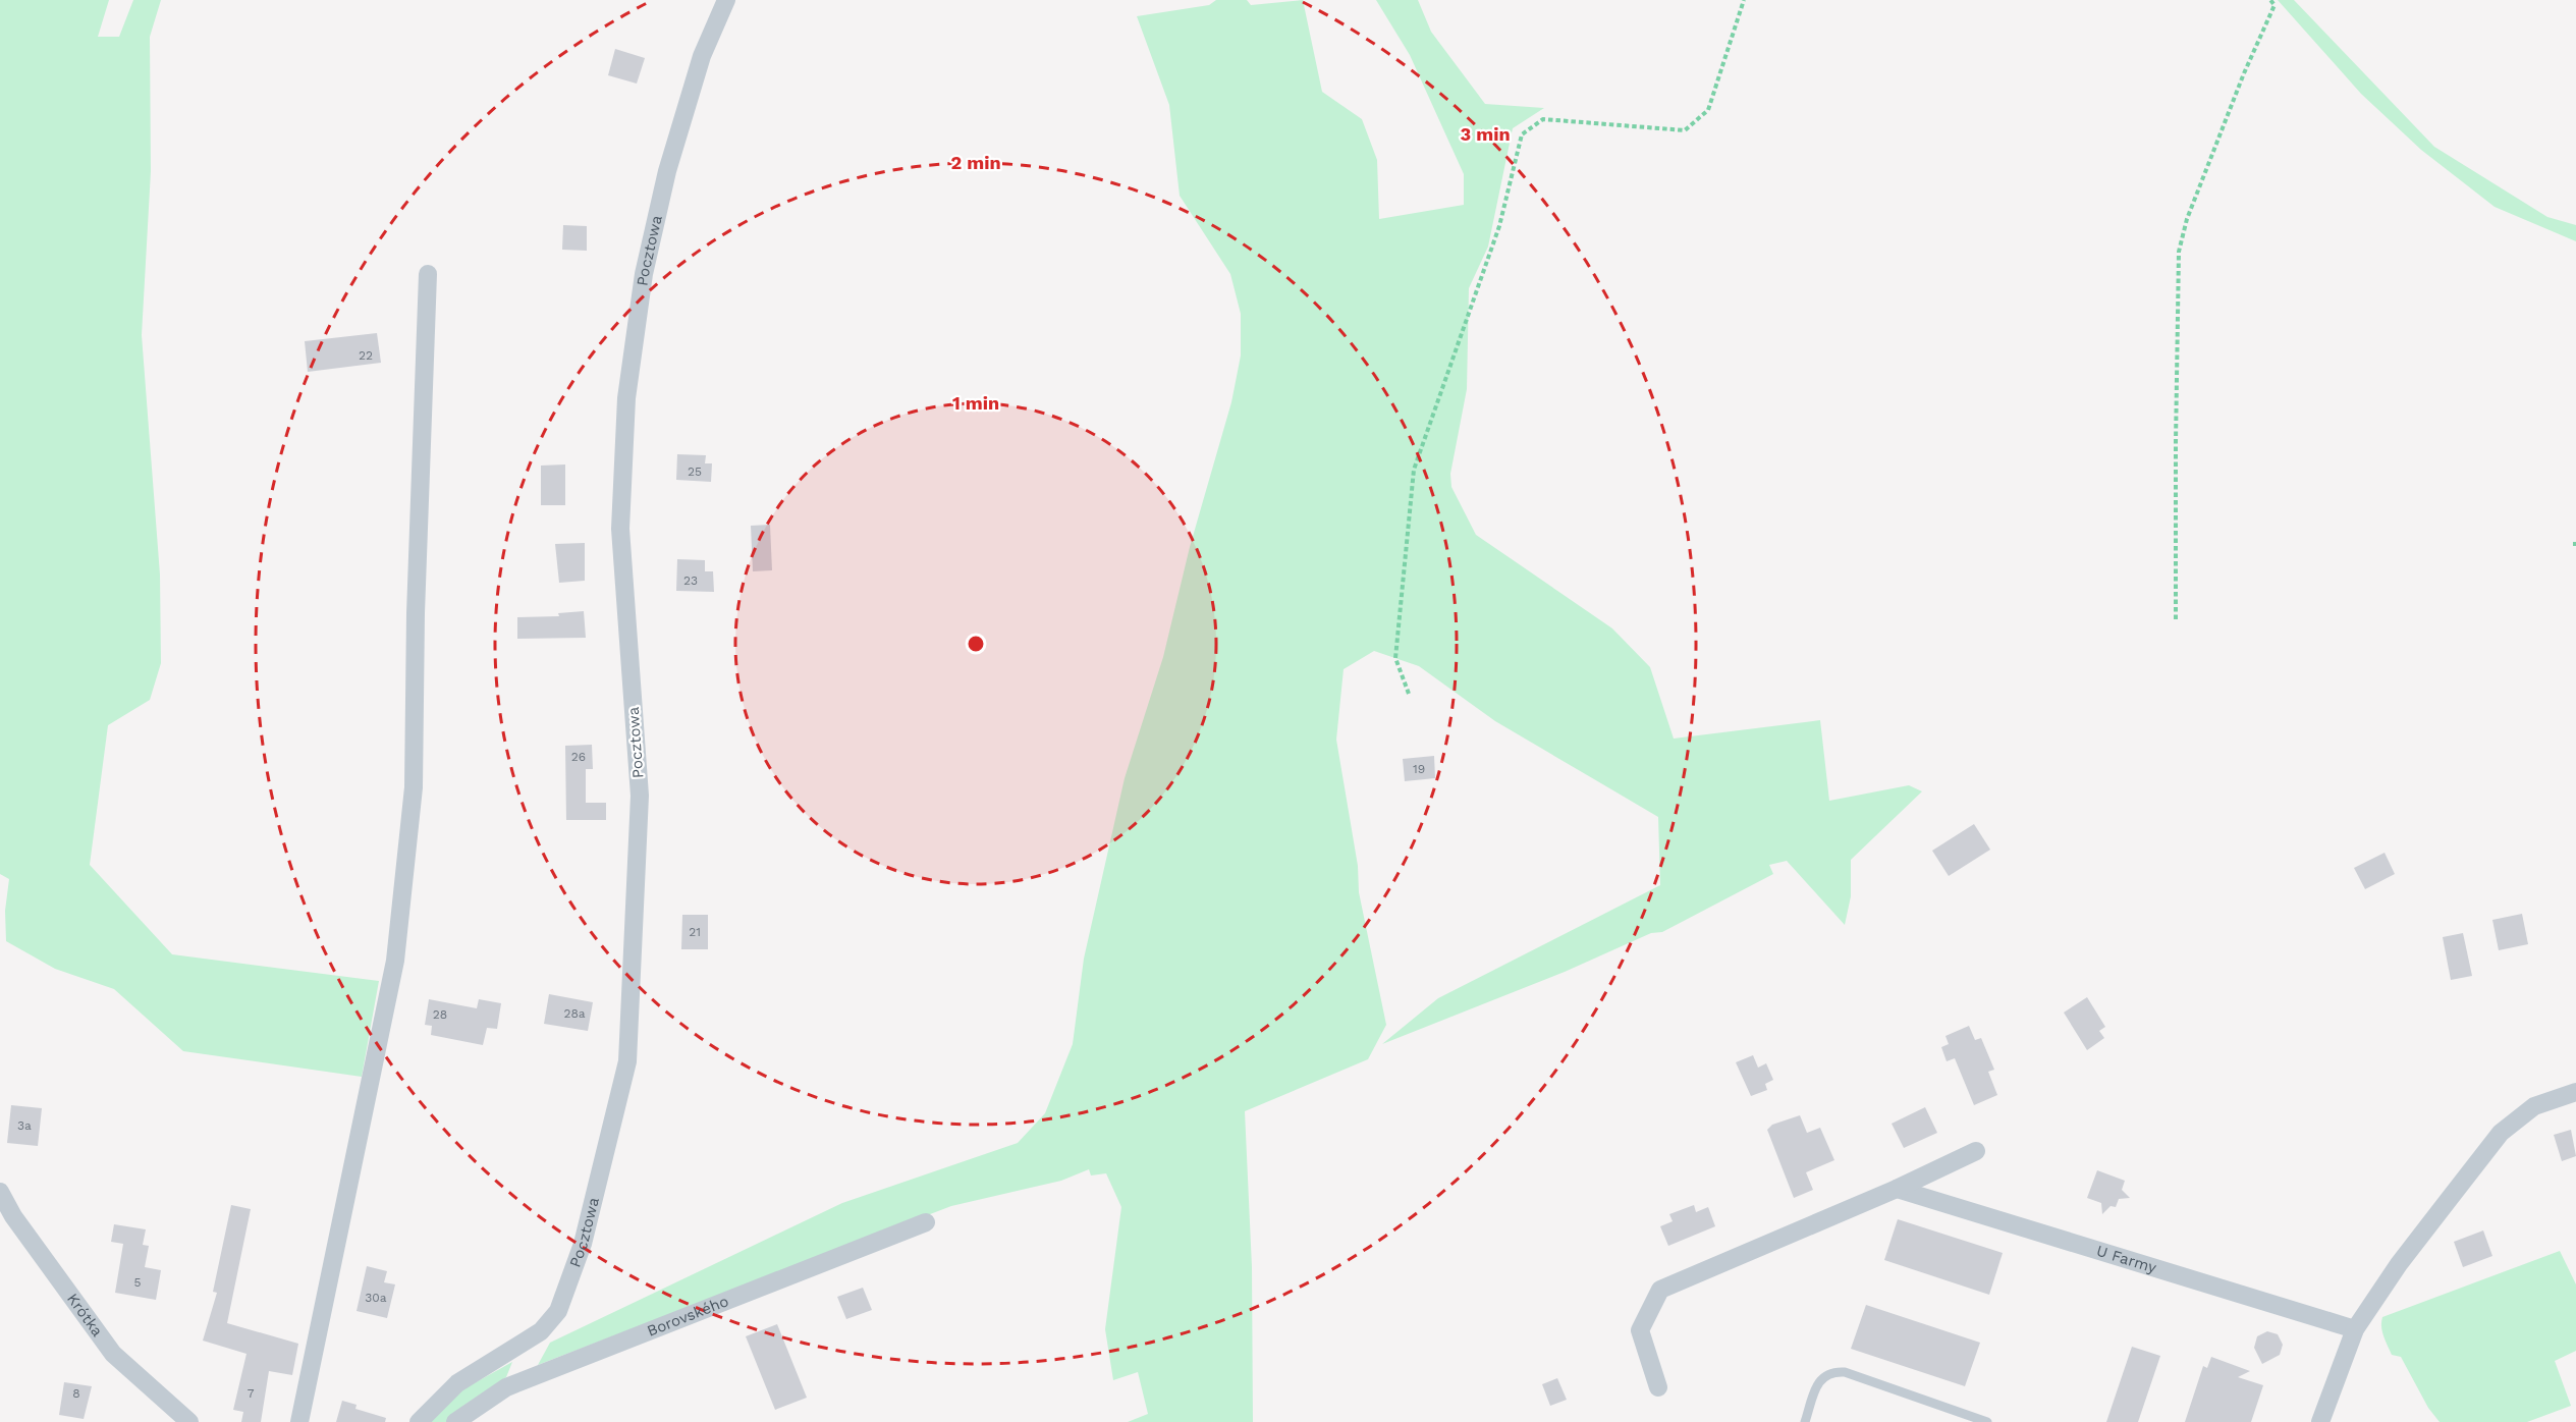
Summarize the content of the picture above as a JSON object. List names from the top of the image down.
{
  "streets": {
    "street": [
      "Pocztowa",
      "U Farmy",
      "Krótka",
      "Borovského"
    ]
  },
  "house_numbers": [
    "22",
    "25",
    "23",
    "26",
    "19",
    "21",
    "28a",
    "28",
    "3a",
    "5",
    "30a",
    "8",
    "7"
  ],
  "rings": ["3 min", "2 min", "1 min"]
}
